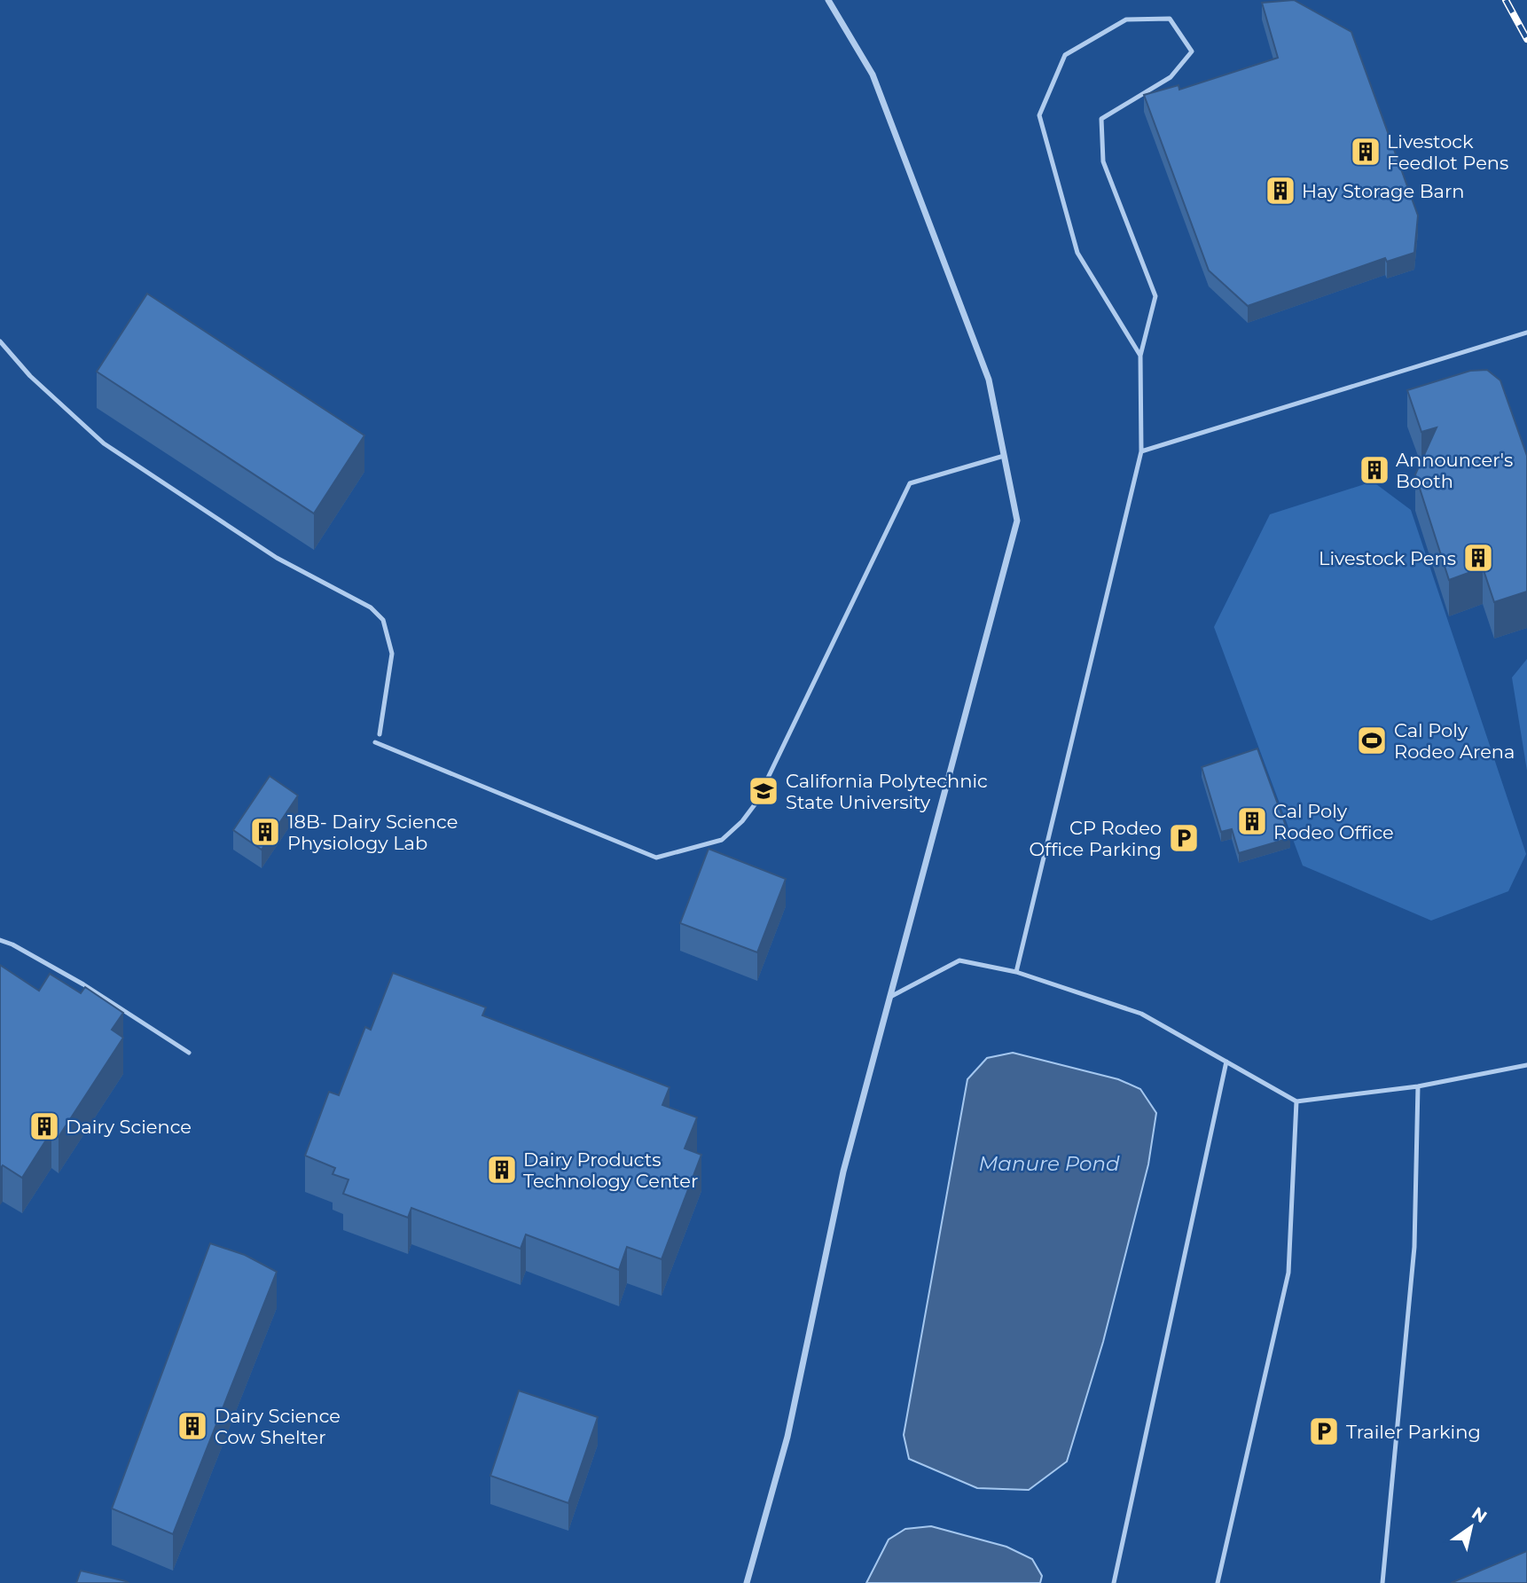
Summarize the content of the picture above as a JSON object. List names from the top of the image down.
{
  "water": ["Manure Pond"],
  "places": {
    "building": [
      "Livestock Feedlot Pens",
      "Hay Storage Barn",
      "Announcer's Booth",
      "Livestock Pens",
      "Cal Poly Rodeo Office",
      "18B- Dairy Science Physiology Lab",
      "Dairy Science",
      "Dairy Products Technology Center",
      "Dairy Science Cow Shelter"
    ],
    "sports": ["Cal Poly Rodeo Arena"],
    "school or university": ["California Polytechnic State University"],
    "parking": ["CP Rodeo Office Parking", "Trailer Parking"]
  },
  "north": "top right"
}
